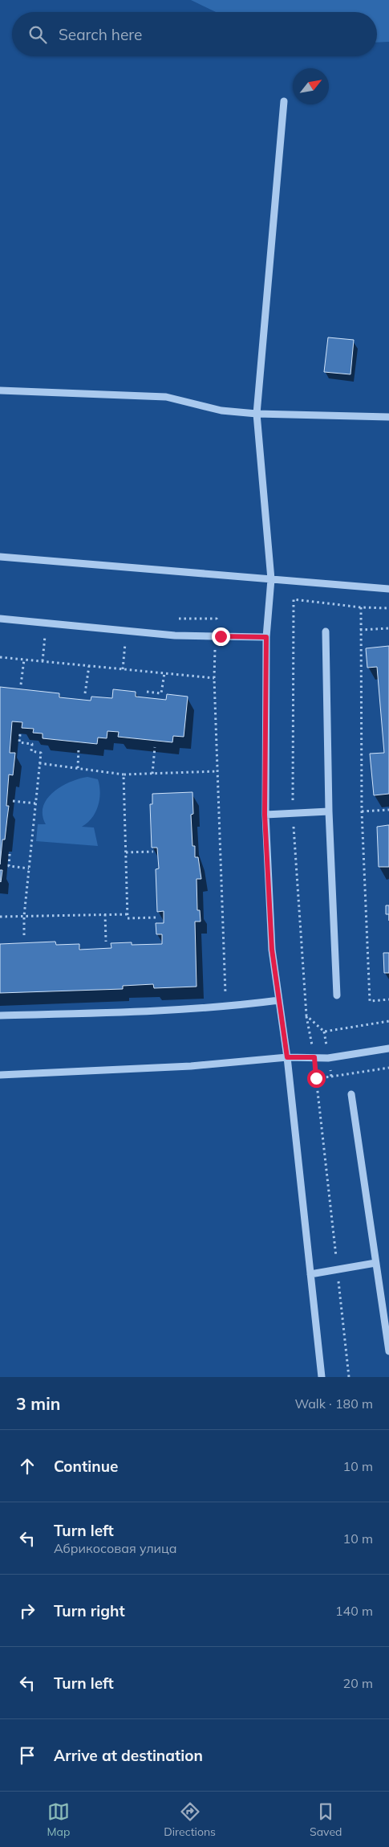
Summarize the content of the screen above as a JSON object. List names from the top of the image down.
{
  "north": "top right",
  "page": {
    "search": "Search here",
    "heading": ["3 min", "Walk · 180 m"],
    "list": [
      ["Continue", "10 m"],
      ["Turn left", "Абрикосовая улица", "10 m"],
      ["Turn right", "140 m"],
      ["Turn left", "20 m"],
      "Arrive at destination"
    ],
    "nav": ["Map", "Directions", "Saved"]
  }
}
